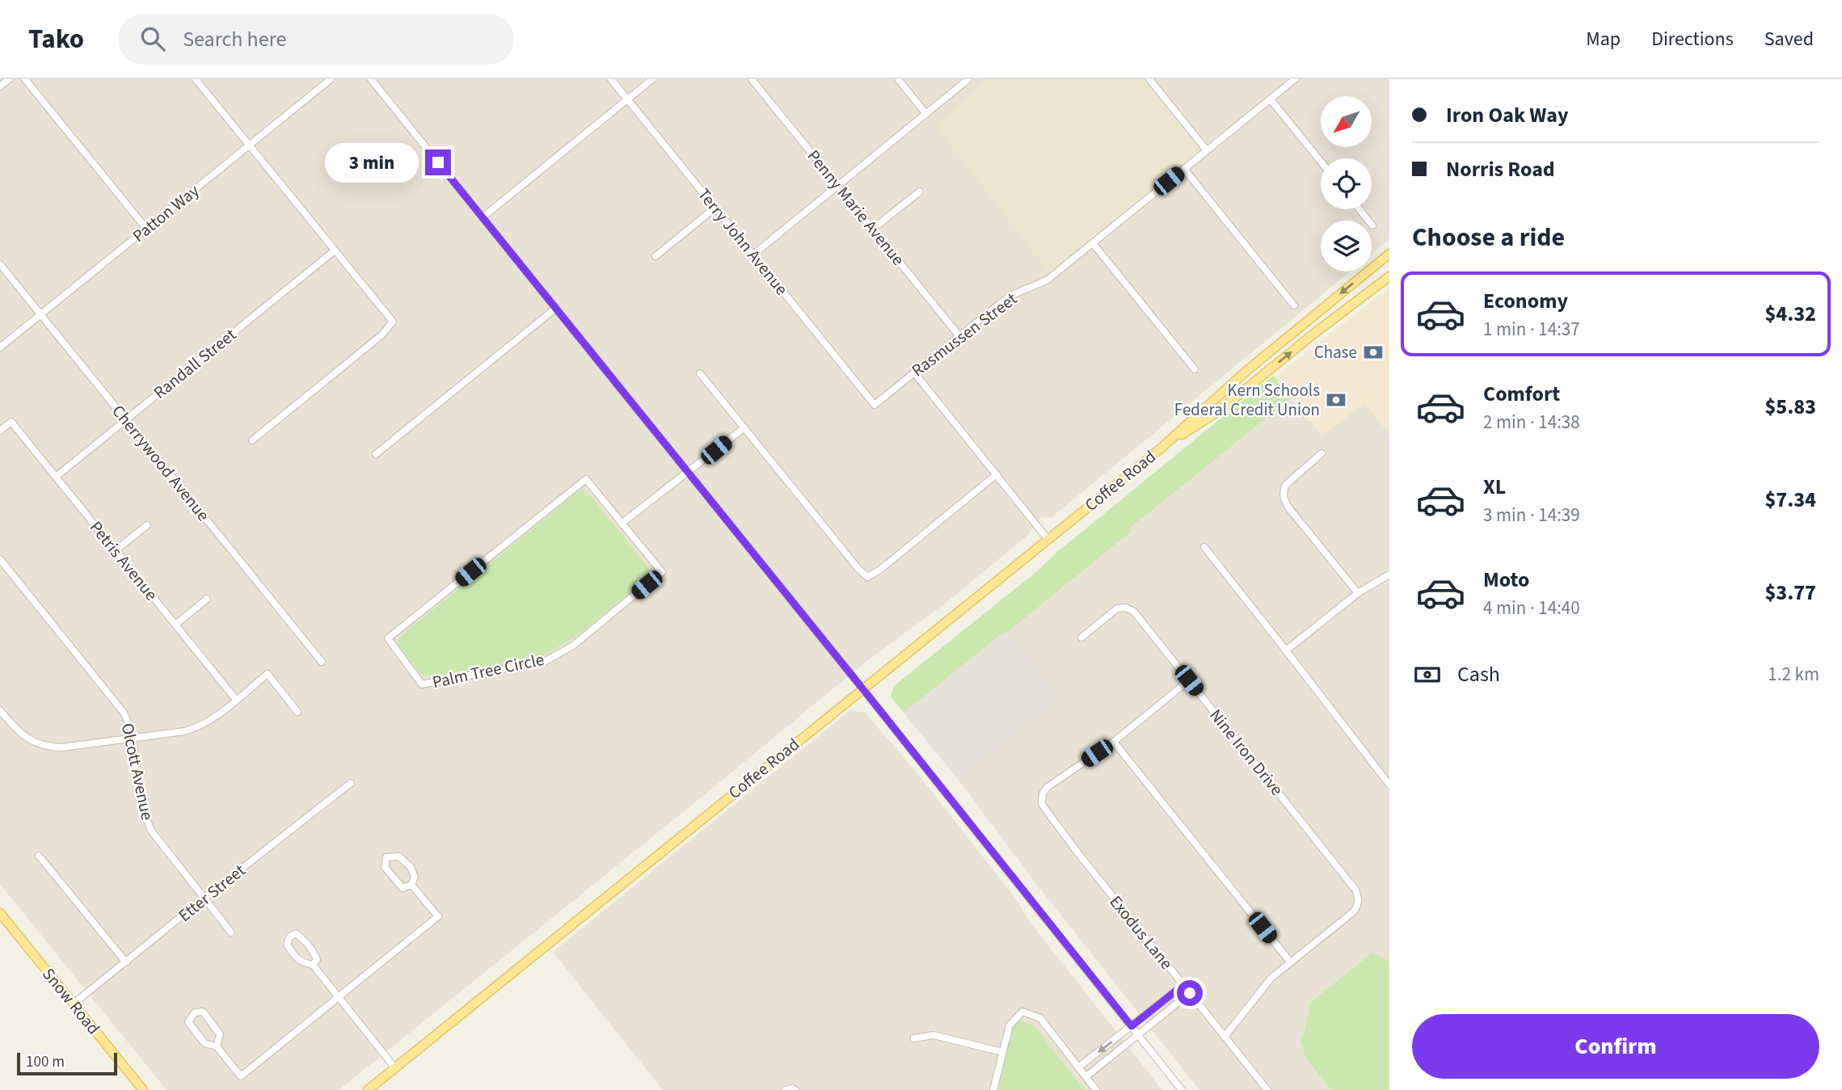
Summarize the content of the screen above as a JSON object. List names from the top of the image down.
{
  "streets": {
    "main road": ["Coffee Road", "Snow Road"],
    "street": [
      "Penny Marie Avenue",
      "Patton Way",
      "Terry John Avenue",
      "Rasmussen Street",
      "Randall Street",
      "Cherrywood Avenue",
      "Petris Avenue",
      "Palm Tree Circle",
      "Nine Iron Drive",
      "Olcott Avenue",
      "Etter Street",
      "Exodus Lane"
    ]
  },
  "crossings": [
    ["Penny Marie Avenue", "Rasmussen Street"],
    ["Patton Way", "Cherrywood Avenue"],
    ["Terry John Avenue", "Rasmussen Street"],
    ["Randall Street", "Cherrywood Avenue"],
    ["Randall Street", "Petris Avenue"],
    ["Olcott Avenue", "Etter Street"],
    ["Etter Street", "Snow Road"]
  ],
  "places": {
    "bank": ["Chase", "Kern Schools Federal Credit Union"]
  },
  "scale_bar": "100 m",
  "north": "bottom left",
  "page": {
    "header": "Tako",
    "search": "Search here",
    "nav": ["Map", "Directions", "Saved"],
    "banner": ["Iron Oak Way", "Norris Road"],
    "bubble": "3 min",
    "heading": "Choose a ride",
    "list": [
      {
        "name": "Economy",
        "note": "1 min · 14:37",
        "value": "$4.32"
      },
      {
        "name": "Comfort",
        "note": "2 min · 14:38",
        "value": "$5.83"
      },
      {
        "name": "XL",
        "note": "3 min · 14:39",
        "value": "$7.34"
      },
      {
        "name": "Moto",
        "note": "4 min · 14:40",
        "value": "$3.77"
      }
    ],
    "pay": ["Cash", "1.2 km"],
    "buttons": "Confirm",
    "scale": "100 m"
  }
}
